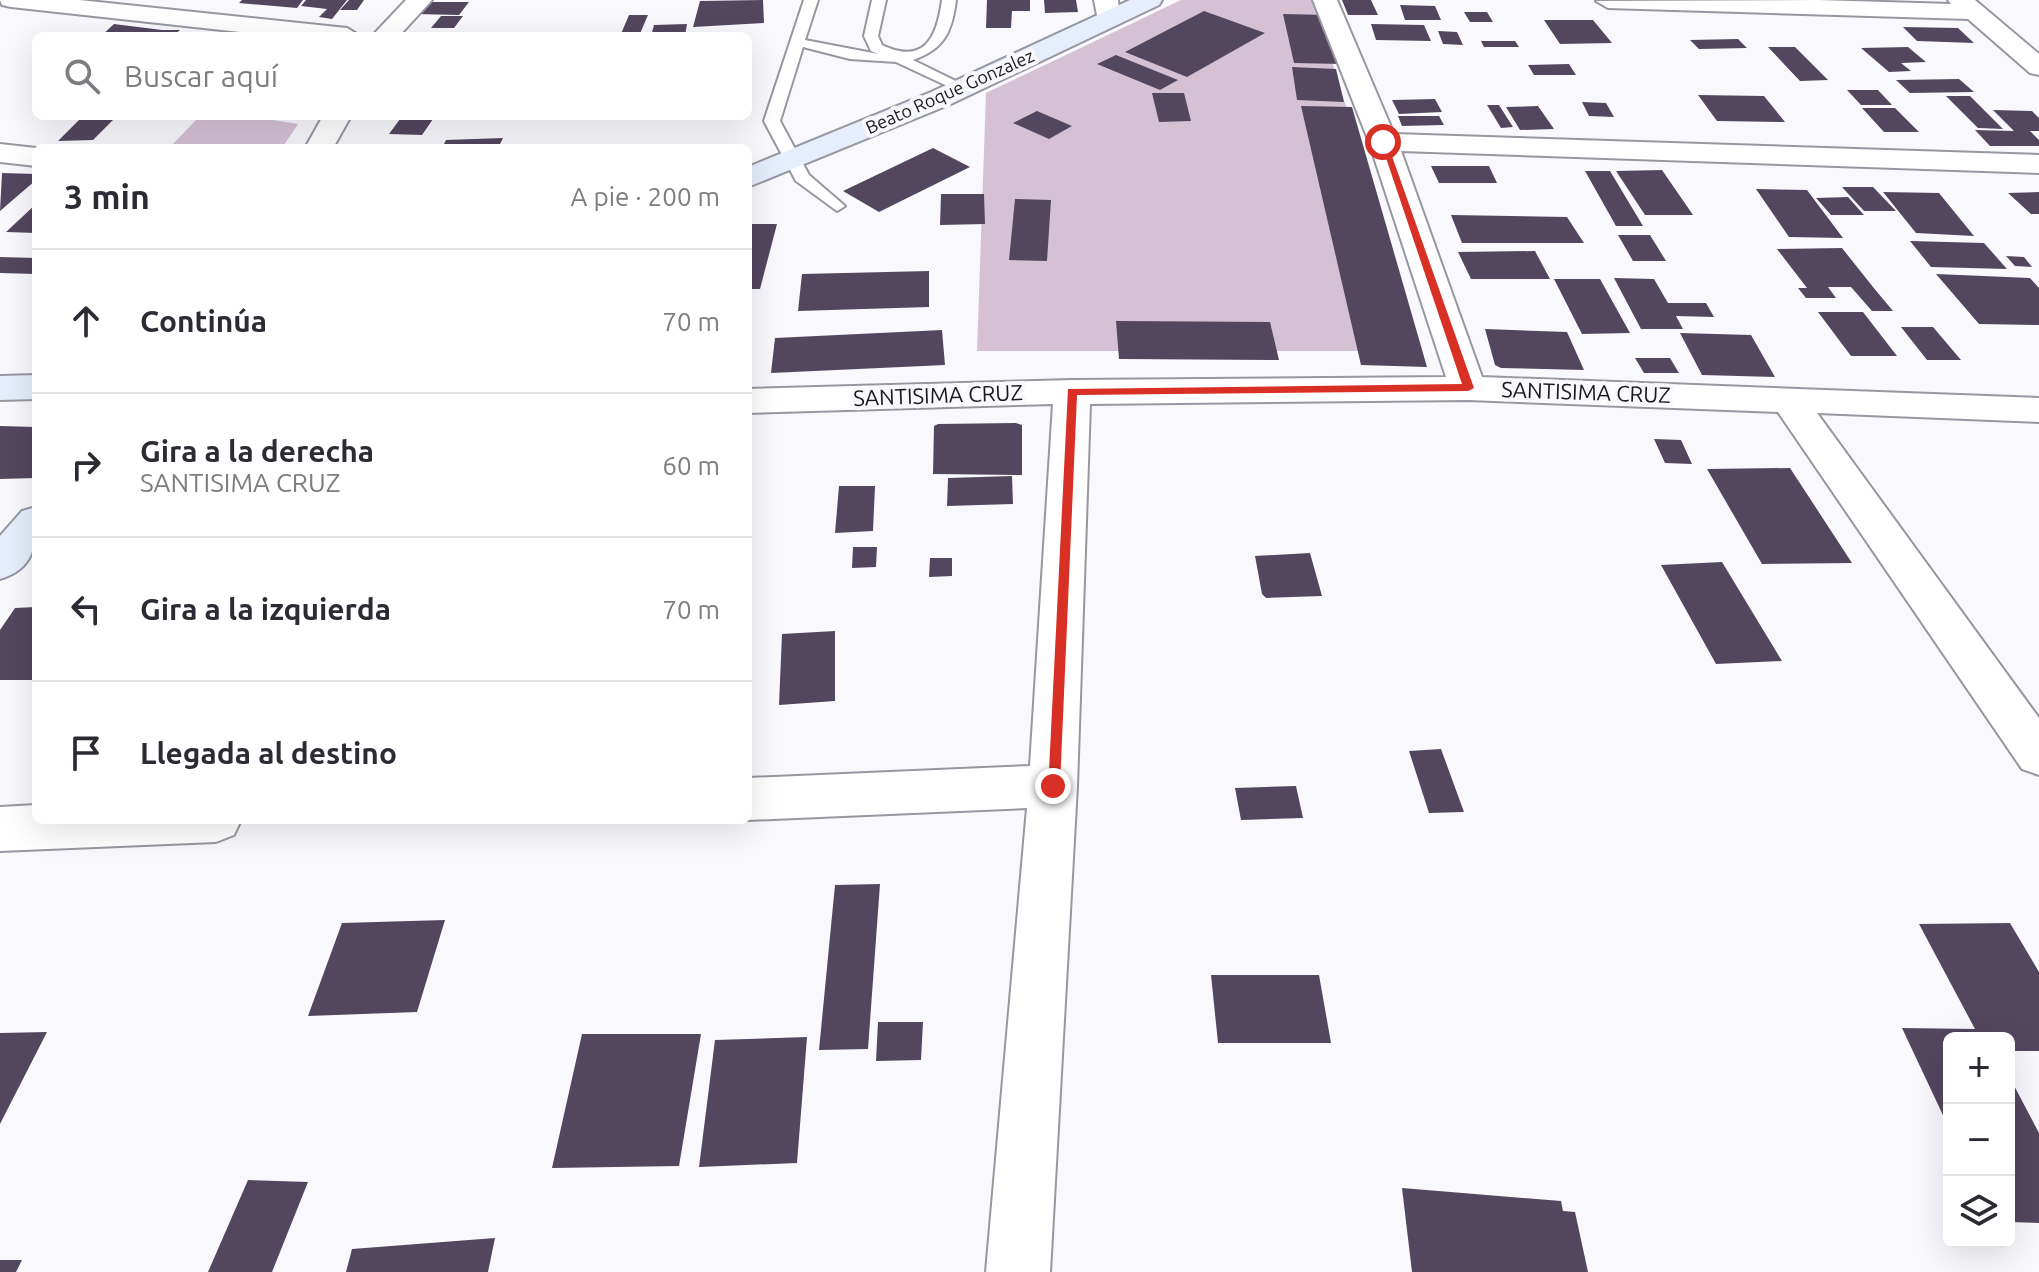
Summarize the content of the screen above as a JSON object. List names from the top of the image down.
{
  "streets": {
    "street": ["Beato Roque Gonzalez", "SANTISIMA CRUZ"]
  },
  "page": {
    "search": "Buscar aquí",
    "heading": ["3 min", "A pie · 200 m"],
    "list": [
      ["Continúa", "70 m"],
      ["Gira a la derecha", "SANTISIMA CRUZ", "60 m"],
      ["Gira a la izquierda", "70 m"],
      "Llegada al destino"
    ],
    "map_buttons": ["+", "−"]
  }
}
